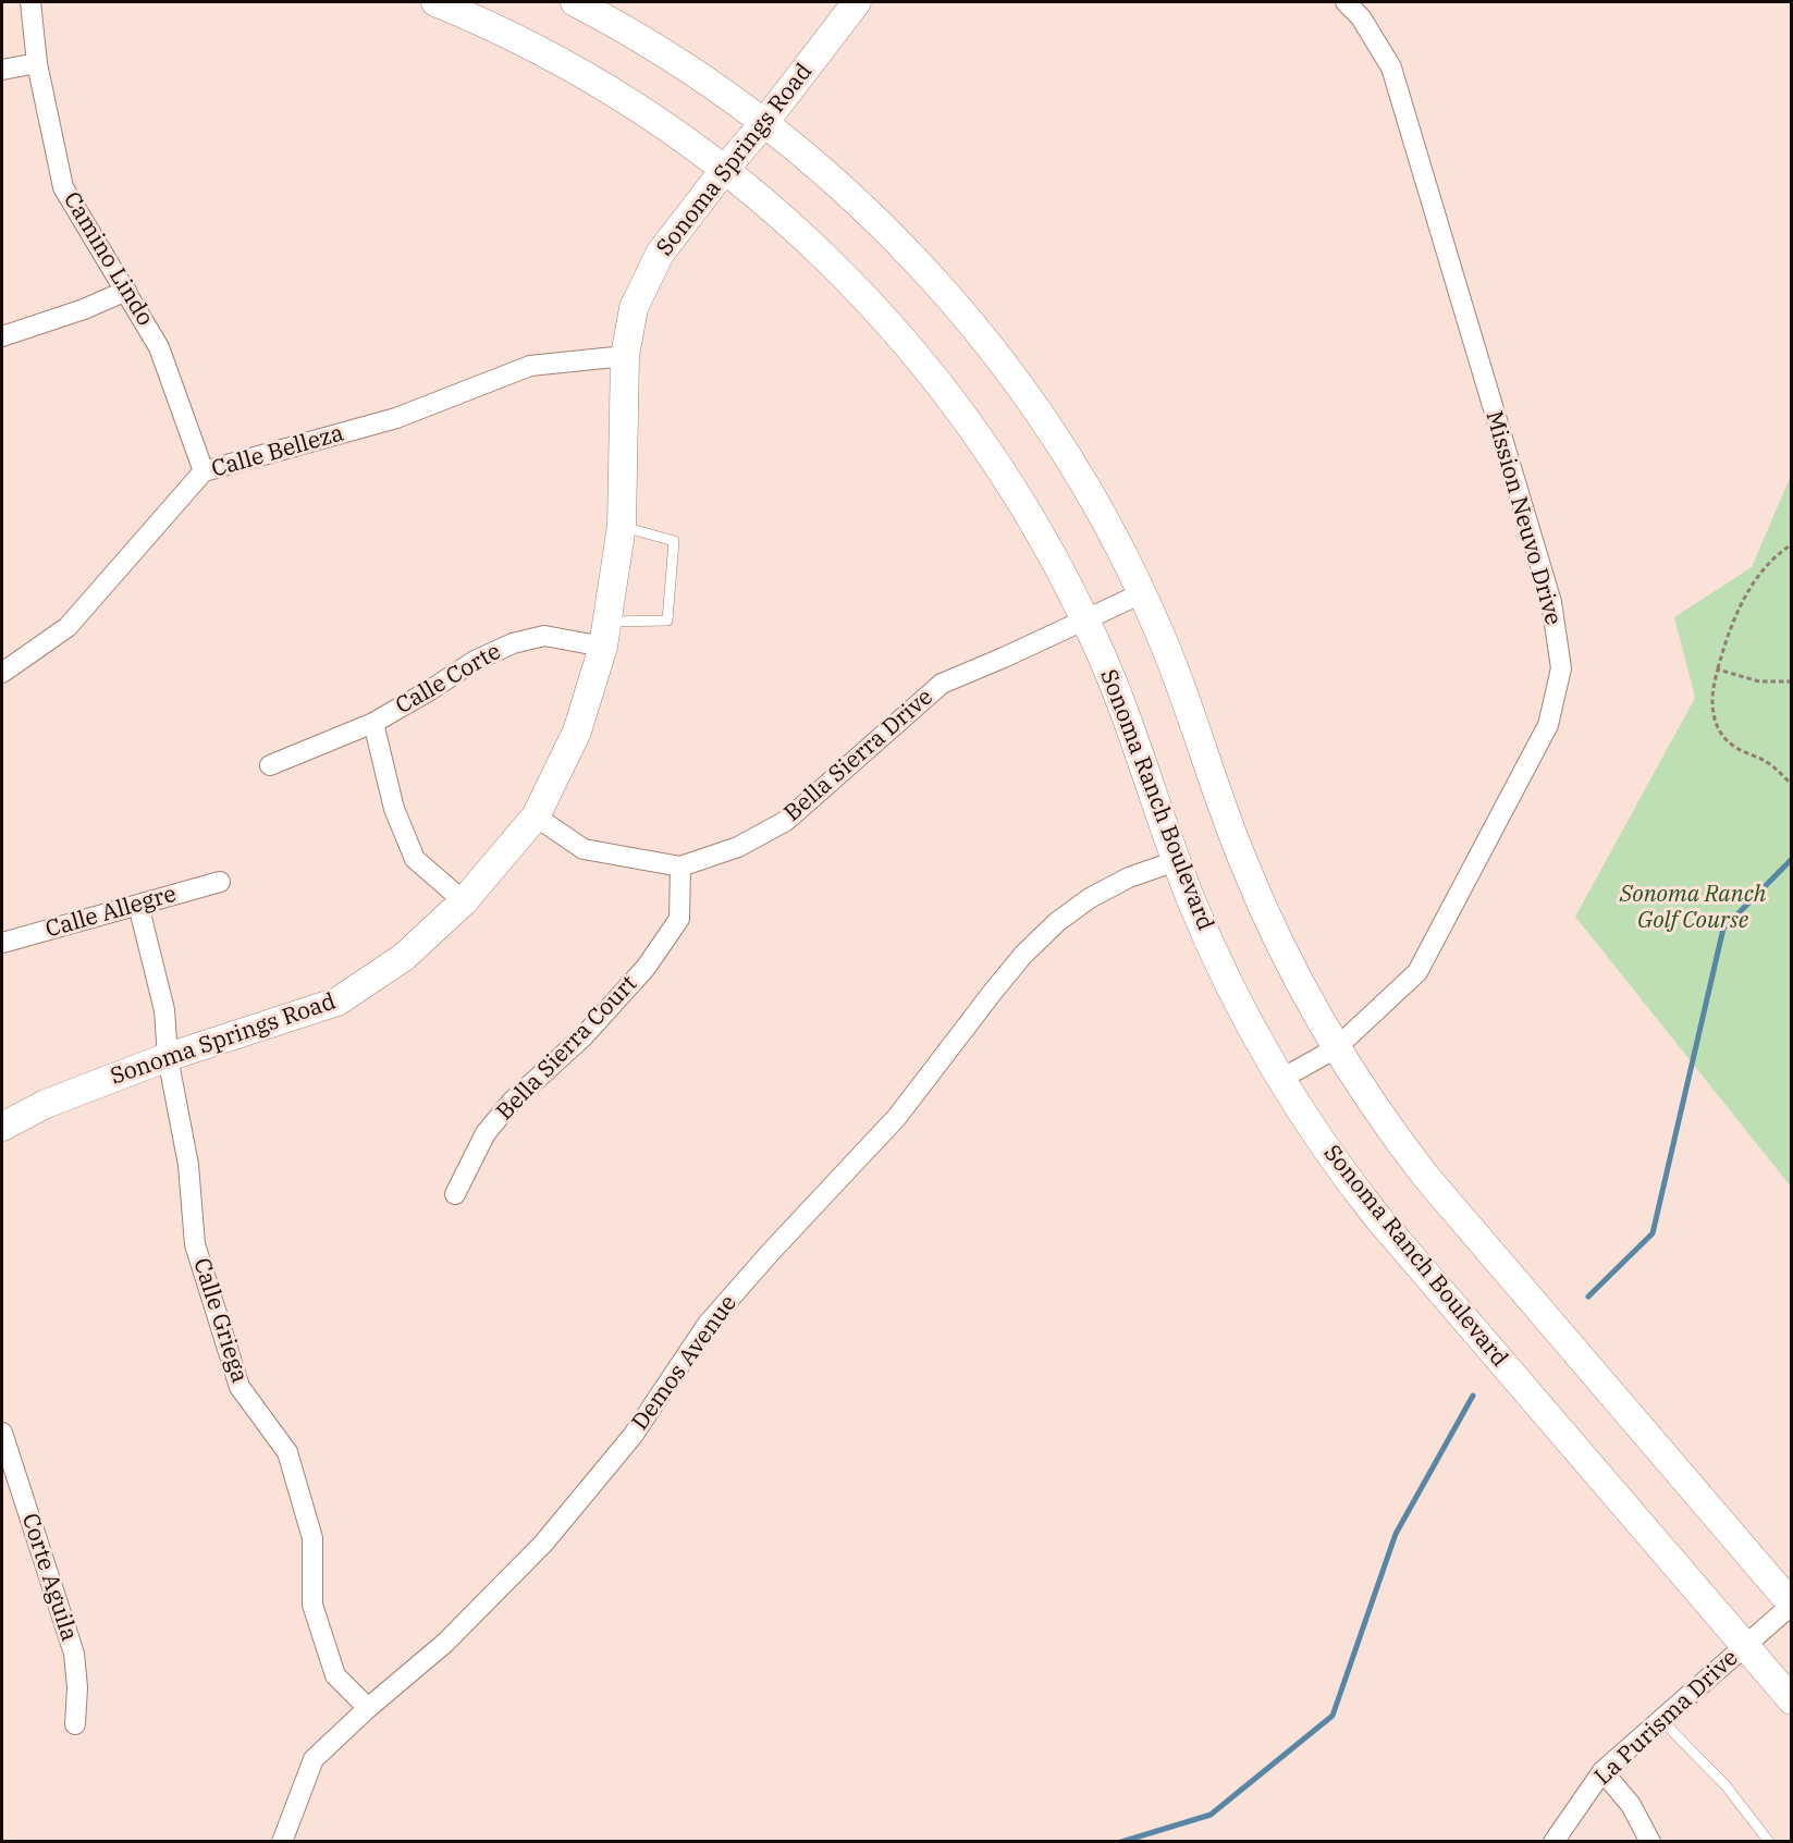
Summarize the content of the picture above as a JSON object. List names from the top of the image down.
{
  "streets": {
    "main road": ["Sonoma Springs Road", "Sonoma Ranch Boulevard"],
    "street": [
      "Camino Lindo",
      "Calle Belleza",
      "Mission Neuvo Drive",
      "Calle Corte",
      "Bella Sierra Drive",
      "Calle Allegre",
      "Bella Sierra Court",
      "Calle Griega",
      "Demos Avenue",
      "Corte Aguila",
      "La Purisma Drive"
    ]
  },
  "crossings": [
    ["Sonoma Springs Road", "Calle Belleza"],
    ["Sonoma Springs Road", "Calle Corte"],
    ["Sonoma Springs Road", "Bella Sierra Drive"],
    ["Sonoma Springs Road", "Sonoma Ranch Boulevard"],
    ["Sonoma Springs Road", "Calle Griega"],
    ["Camino Lindo", "Calle Belleza"],
    ["Mission Neuvo Drive", "Sonoma Ranch Boulevard"],
    ["Bella Sierra Drive", "Sonoma Ranch Boulevard"],
    ["Bella Sierra Drive", "Bella Sierra Court"],
    ["Sonoma Ranch Boulevard", "Demos Avenue"],
    ["Sonoma Ranch Boulevard", "La Purisma Drive"],
    ["Calle Allegre", "Calle Griega"],
    ["Calle Griega", "Demos Avenue"]
  ],
  "parks": ["Sonoma Ranch Golf Course"]
}
